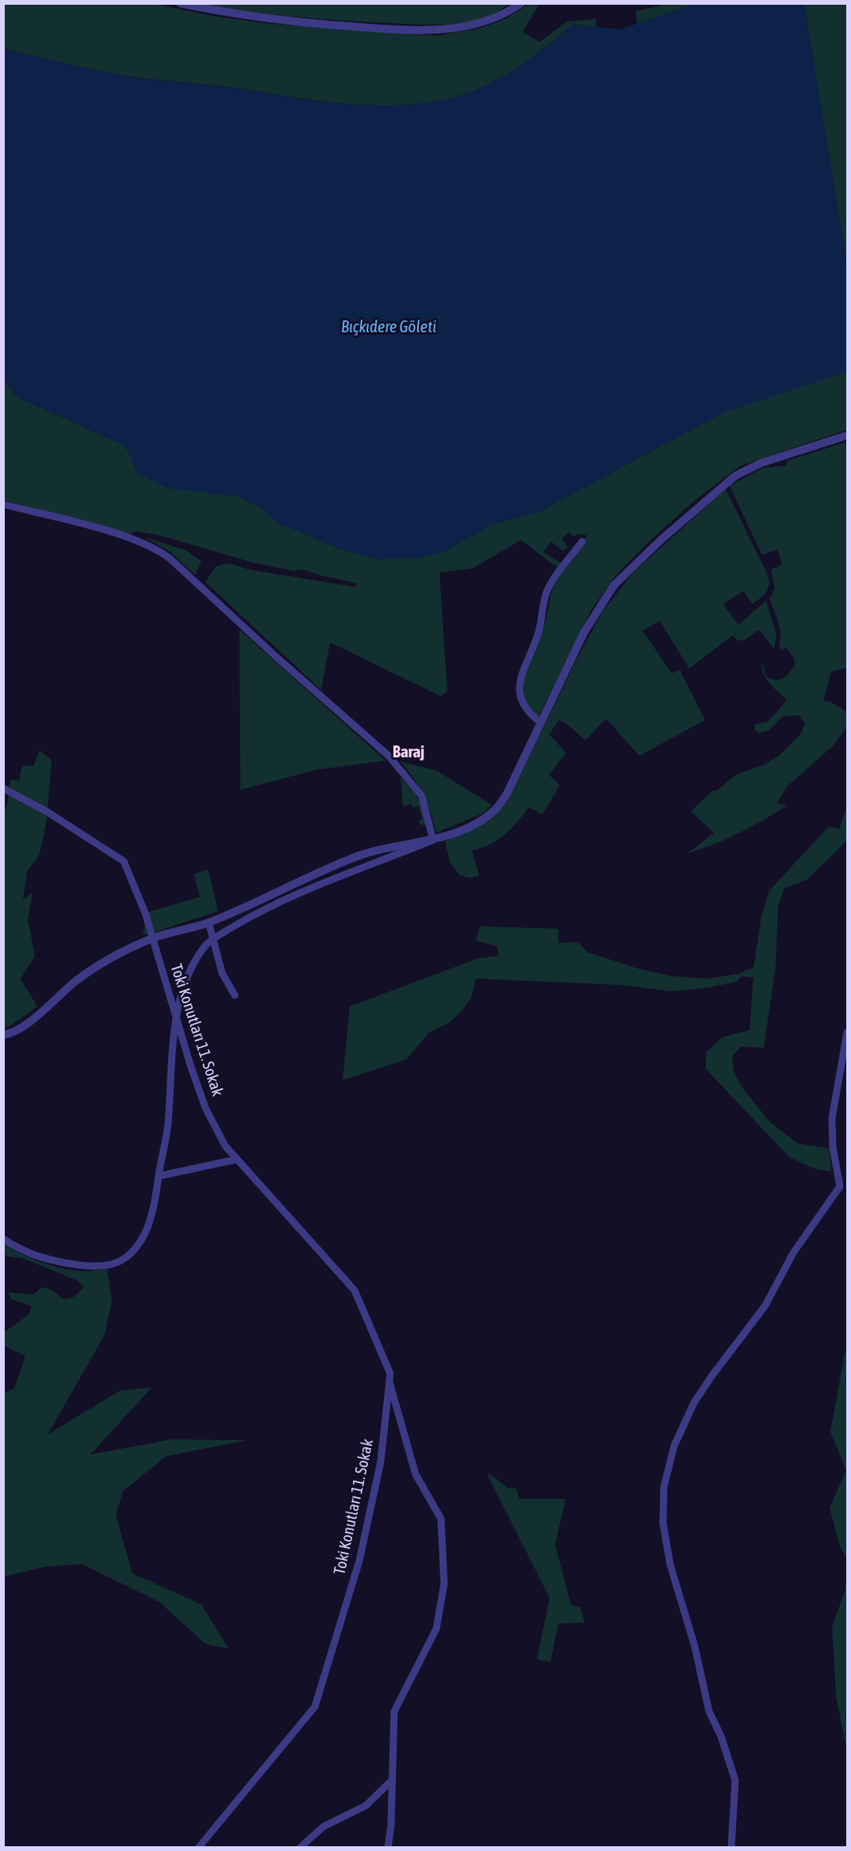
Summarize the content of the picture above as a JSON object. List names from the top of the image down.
{
  "streets": {
    "street": ["Toki Konutları 11. Sokak"]
  },
  "districts": ["Baraj"],
  "water": ["Bıçkıdere Göleti"]
}
